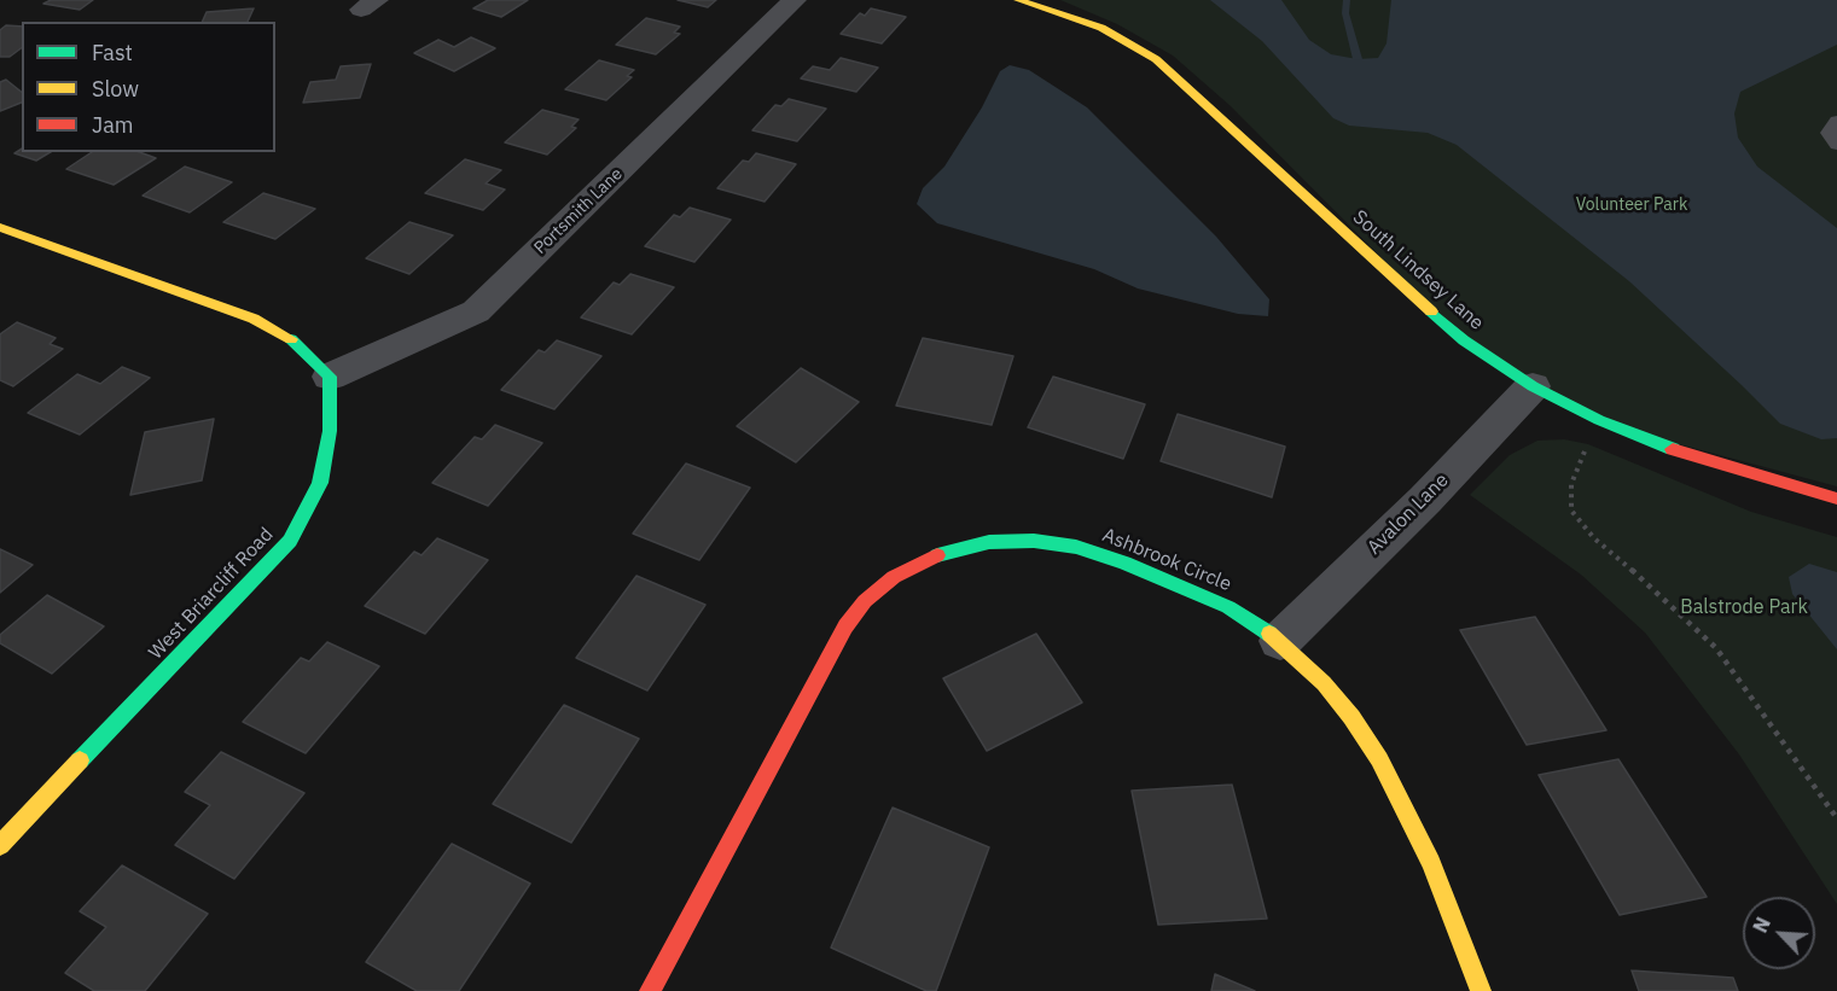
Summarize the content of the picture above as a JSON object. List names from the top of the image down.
{
  "streets": {
    "street": [
      "Portsmith Lane",
      "South Lindsey Lane",
      "Avalon Lane",
      "Ashbrook Circle",
      "West Briarcliff Road"
    ]
  },
  "crossings": [
    ["Portsmith Lane", "West Briarcliff Road"],
    ["South Lindsey Lane", "Avalon Lane"],
    ["Avalon Lane", "Ashbrook Circle"]
  ],
  "parks": ["Volunteer Park", "Balstrode Park"],
  "legend": ["Fast", "Slow", "Jam"],
  "north": "top left"
}
